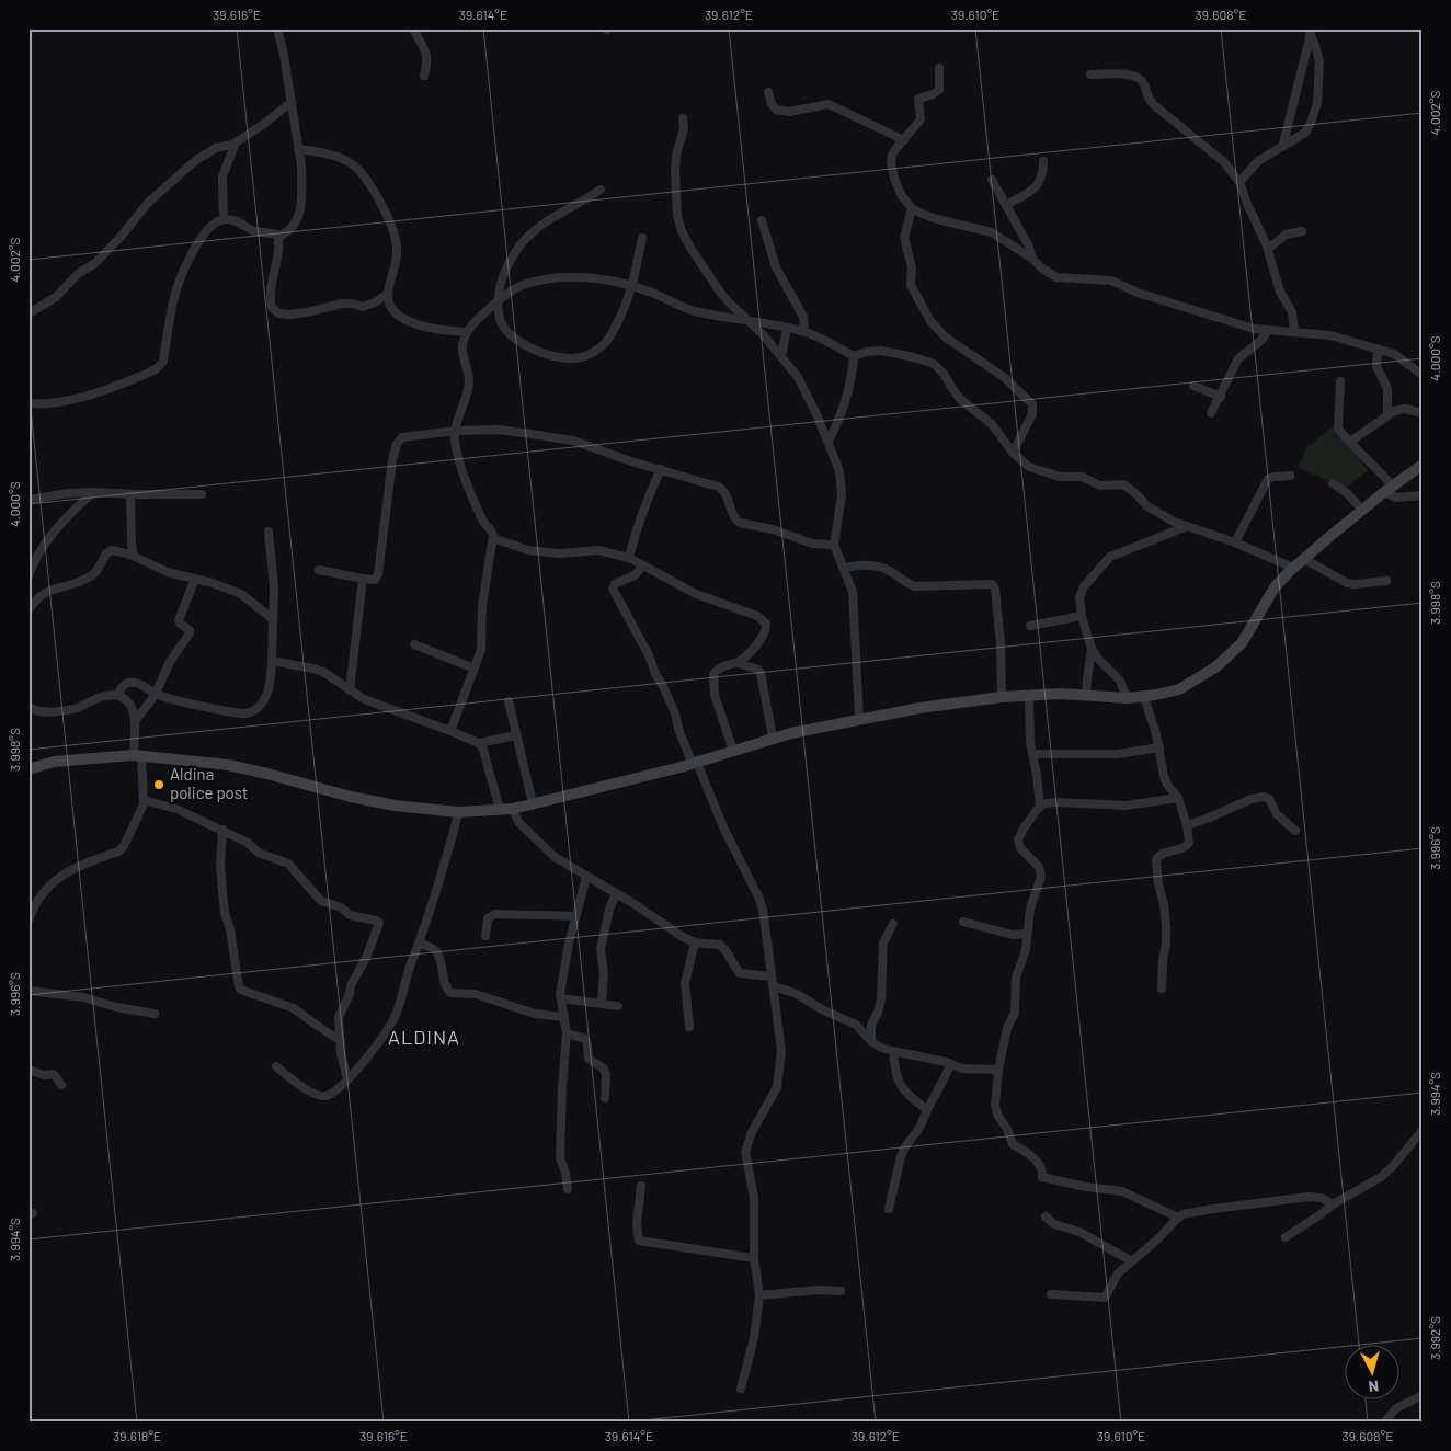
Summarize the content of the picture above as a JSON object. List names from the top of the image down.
{
  "districts": ["ALDINA"],
  "places": ["Aldina police post"],
  "north": "bottom",
  "coordinates": [
    "39.616°E",
    "39.614°E",
    "39.612°E",
    "39.610°E",
    "39.608°E",
    "4.002°S",
    "4.000°S",
    "3.998°S",
    "3.996°S",
    "3.994°S",
    "3.992°S",
    "39.618°E"
  ]
}
